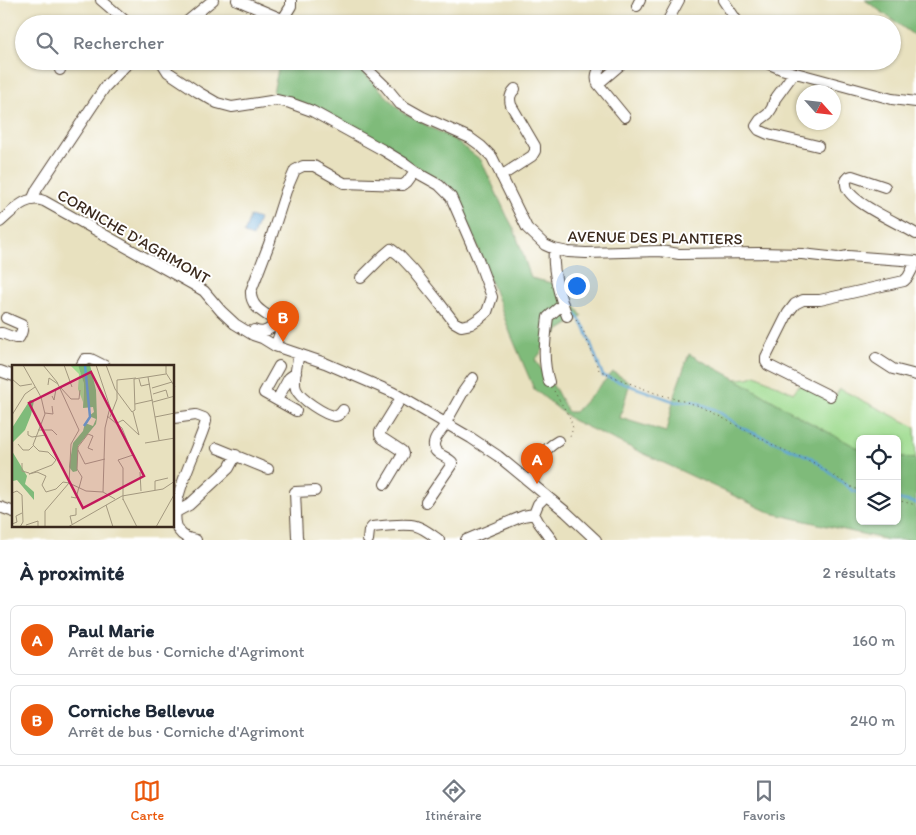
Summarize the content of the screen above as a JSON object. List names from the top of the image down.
{
  "streets": {
    "street": ["CORNICHE D'AGRIMONT", "AVENUE DES PLANTIERS"]
  },
  "north": "bottom right",
  "page": {
    "search": "Rechercher",
    "pins": ["B", "A"],
    "heading": ["À proximité", "2 résultats"],
    "list": [
      {
        "mark": "A",
        "name": "Paul Marie",
        "note": "Arrêt de bus · Corniche d'Agrimont",
        "value": "160 m"
      },
      {
        "mark": "B",
        "name": "Corniche Bellevue",
        "note": "Arrêt de bus · Corniche d'Agrimont",
        "value": "240 m"
      }
    ],
    "nav": ["Carte", "Itinéraire", "Favoris"]
  }
}
